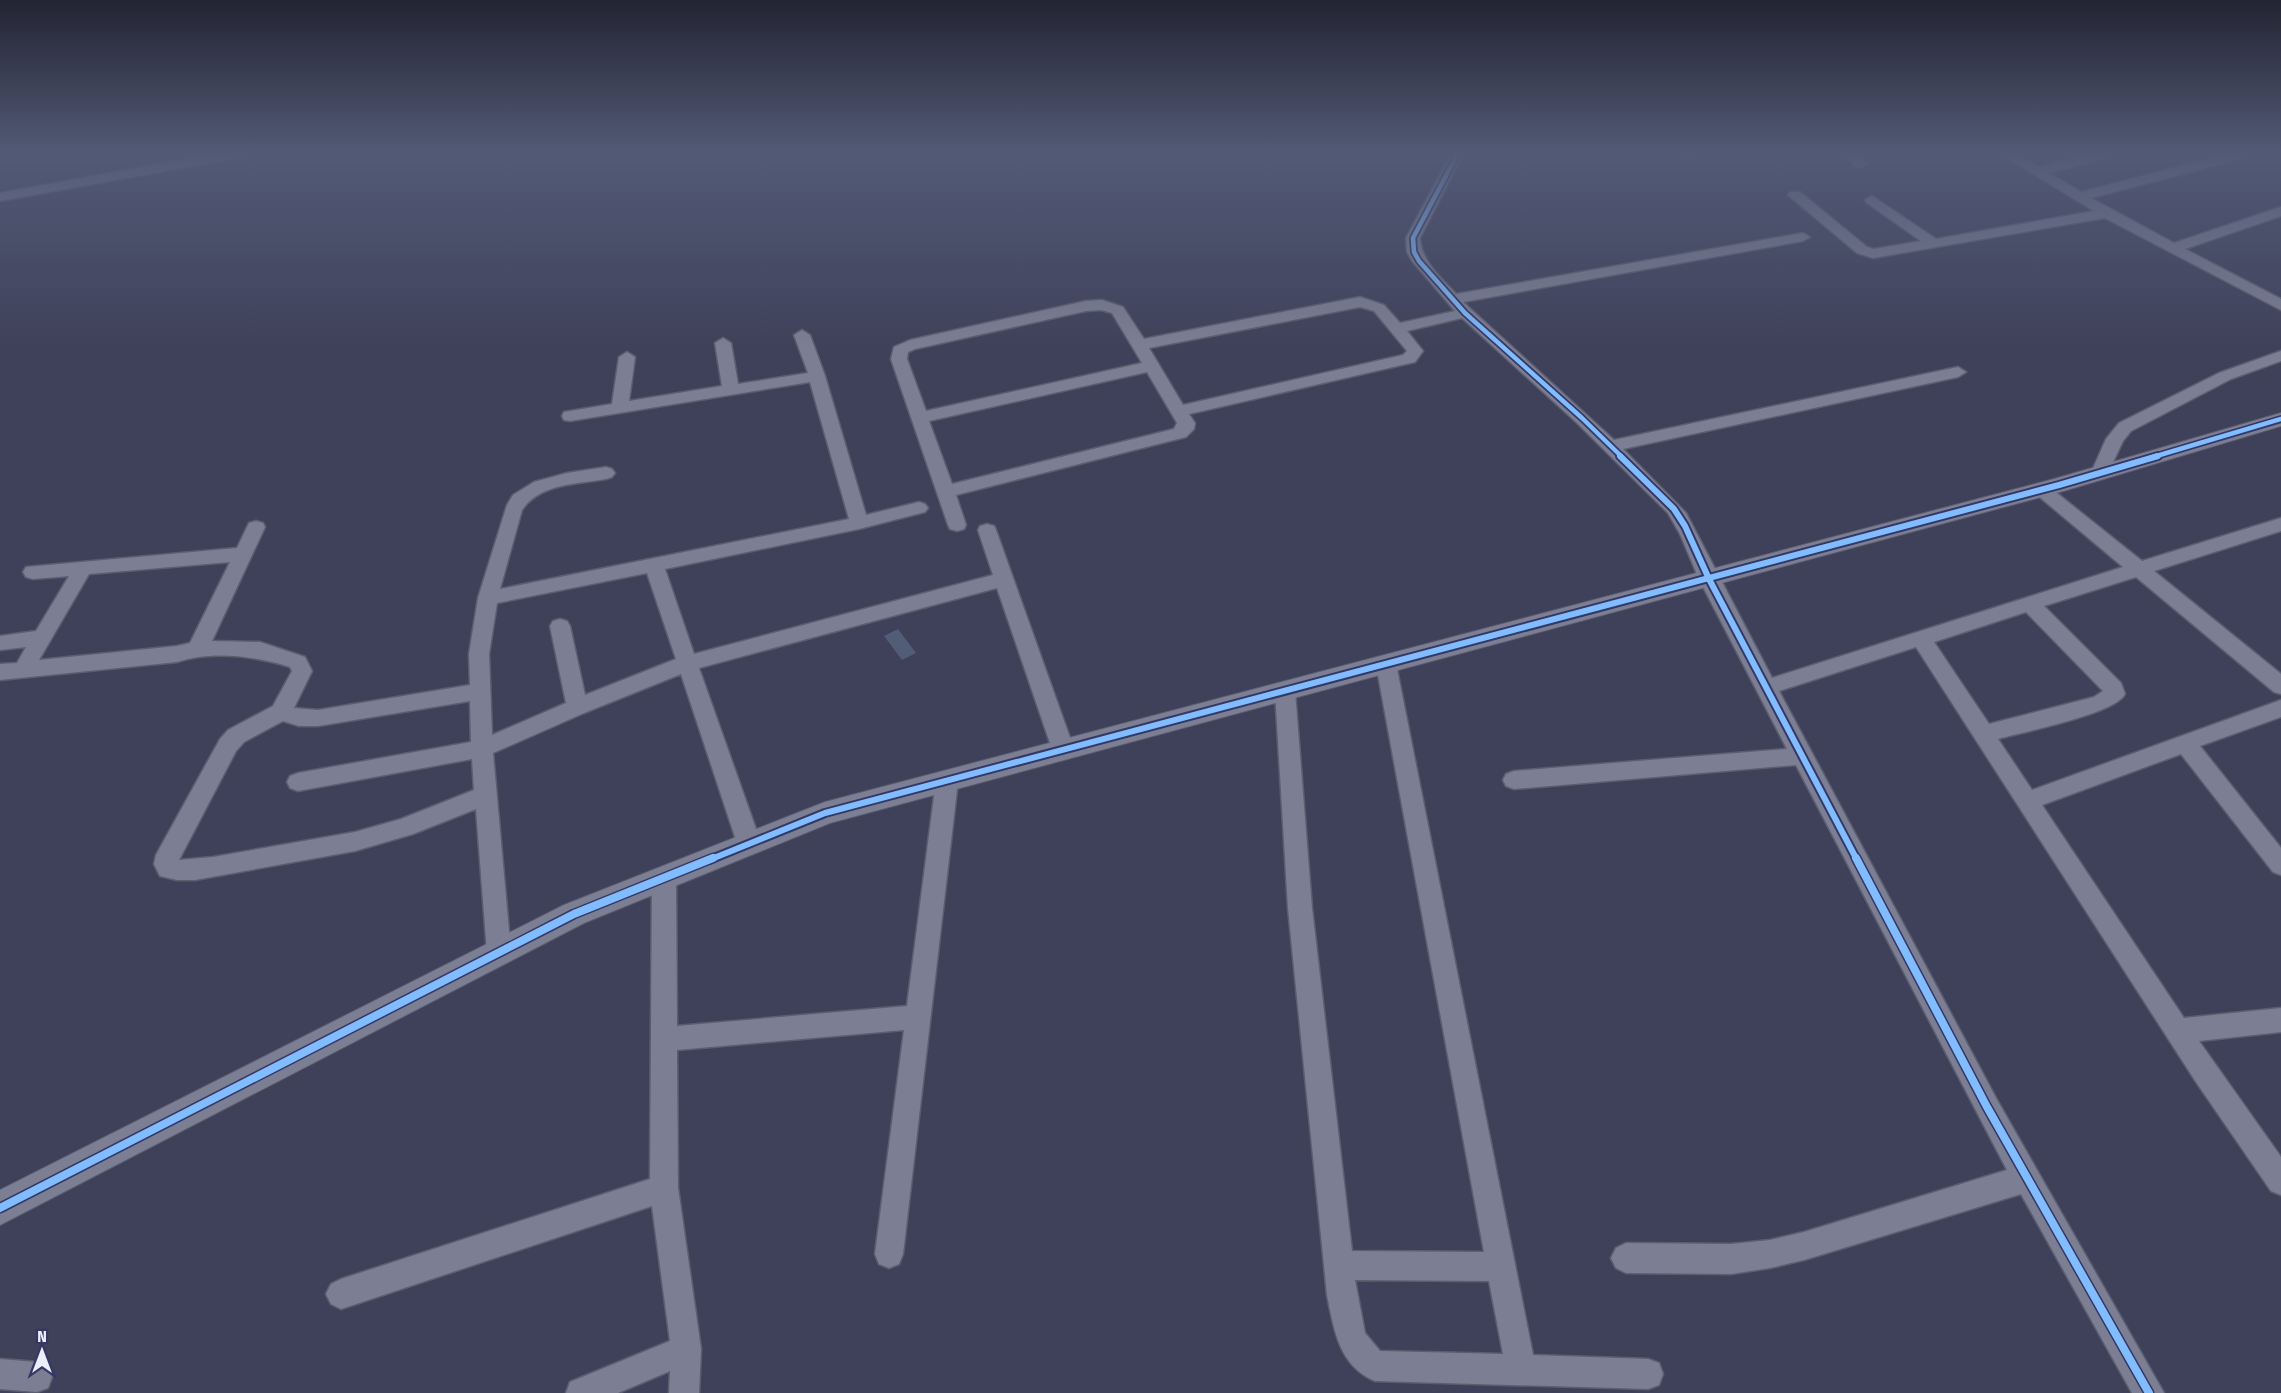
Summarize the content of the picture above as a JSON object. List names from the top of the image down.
{
  "north": "top"
}
